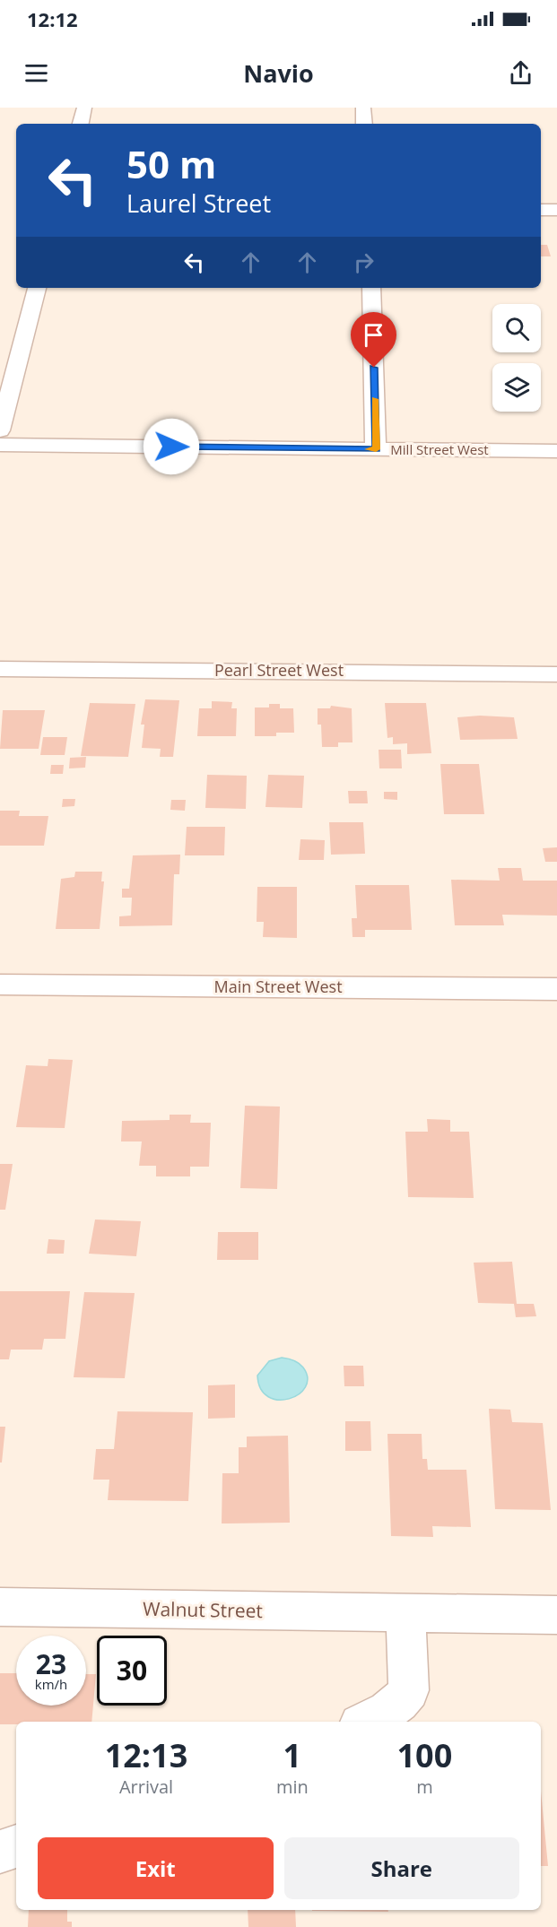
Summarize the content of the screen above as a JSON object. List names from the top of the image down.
{
  "streets": {
    "street": [
      "Mill Street West",
      "Pearl Street West",
      "Main Street West",
      "Walnut Street"
    ]
  },
  "page": {
    "status": "12:12",
    "header": "Navio",
    "turn": ["50 m", "Laurel Street"],
    "speed": "23 km/h",
    "limit": "30",
    "eta": [
      "12:13",
      "Arrival",
      "1",
      "min",
      "100",
      "m"
    ],
    "buttons": ["Exit", "Share"]
  }
}
